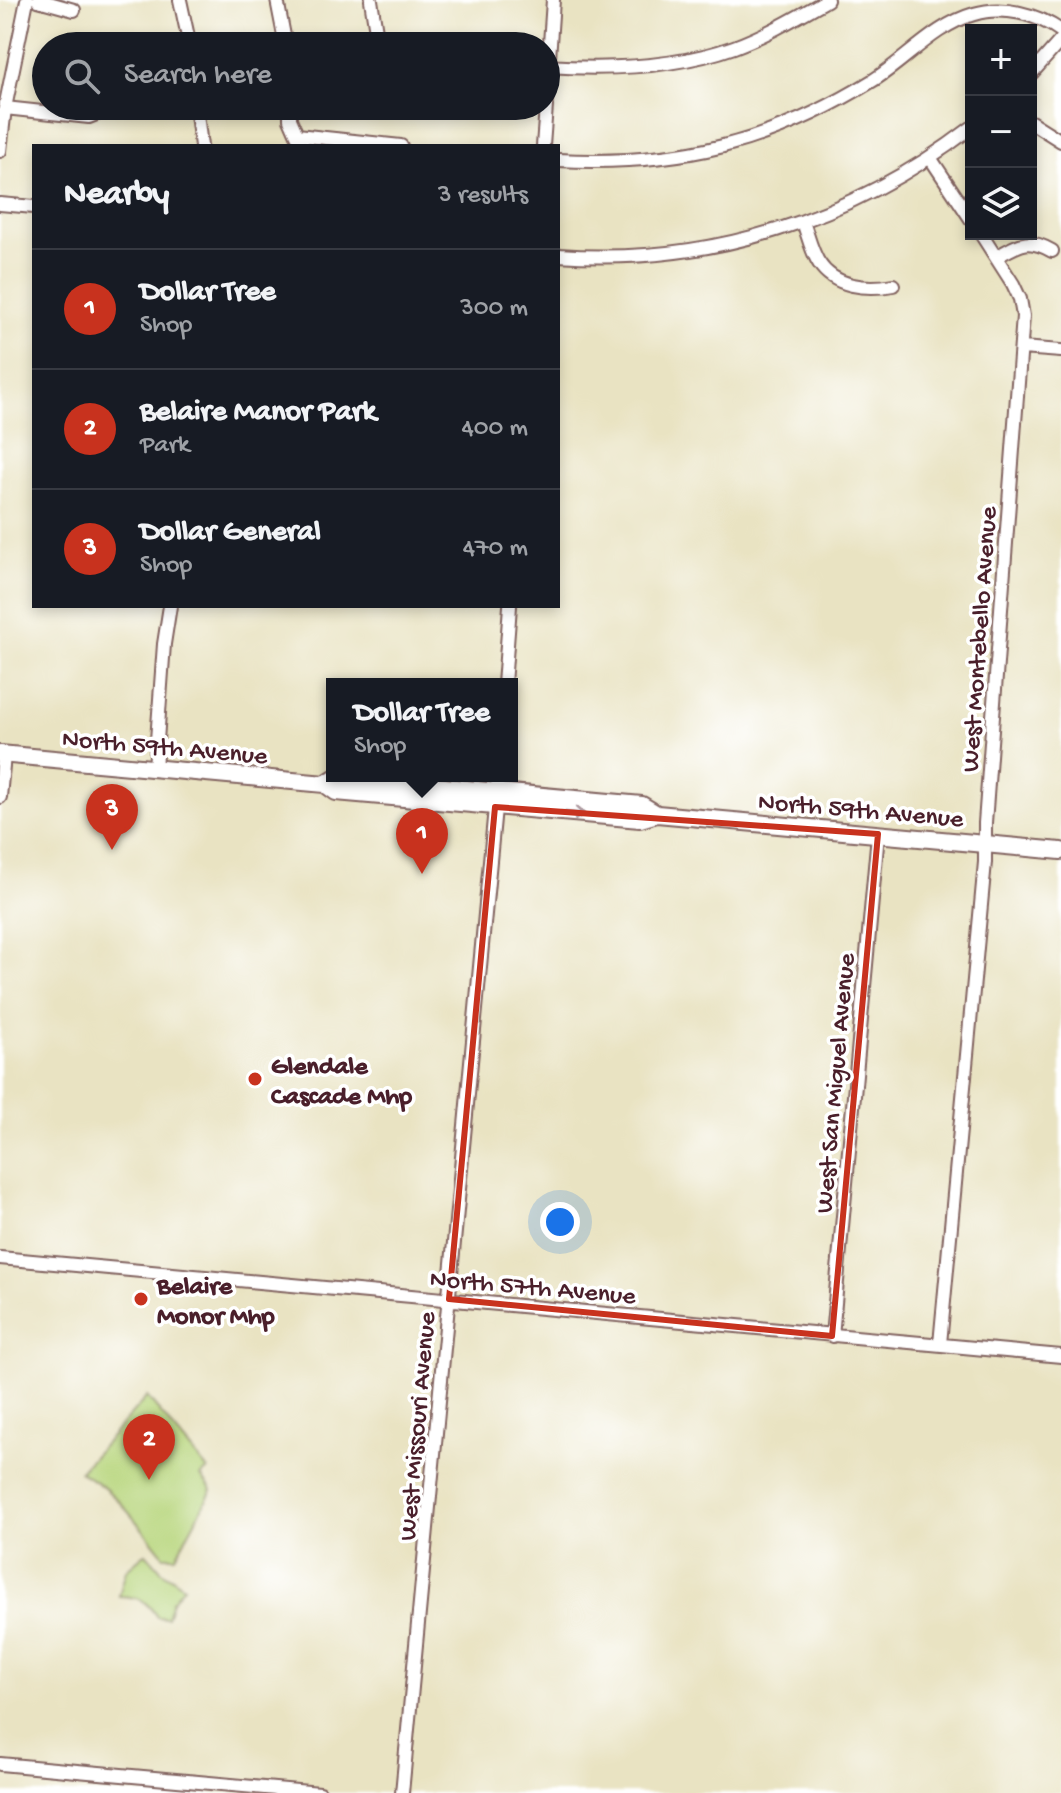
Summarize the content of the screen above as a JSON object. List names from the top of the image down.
{
  "streets": {
    "main road": ["North 59th Avenue"],
    "street": [
      "West Montebello Avenue",
      "West San Miguel Avenue",
      "North 57th Avenue",
      "West Missouri Avenue"
    ]
  },
  "crossings": [
    ["West Montebello Avenue", "North 59th Avenue"],
    ["West Montebello Avenue", "North 57th Avenue"],
    ["North 59th Avenue", "West San Miguel Avenue"],
    ["North 59th Avenue", "West Missouri Avenue"],
    ["West San Miguel Avenue", "North 57th Avenue"],
    ["North 57th Avenue", "West Missouri Avenue"]
  ],
  "places": ["Glendale Cascade Mhp", "Belaire Monor Mhp"],
  "page": {
    "map_buttons": ["+", "−"],
    "search": "Search here",
    "heading": ["Nearby", "3 results"],
    "list": [
      {
        "mark": "1",
        "name": "Dollar Tree",
        "note": "Shop",
        "value": "300 m"
      },
      {
        "mark": "2",
        "name": "Belaire Manor Park",
        "note": "Park",
        "value": "400 m"
      },
      {
        "mark": "3",
        "name": "Dollar General",
        "note": "Shop",
        "value": "470 m"
      }
    ],
    "popup": ["Dollar Tree", "Shop"],
    "pins": ["3", "1", "2"]
  }
}
